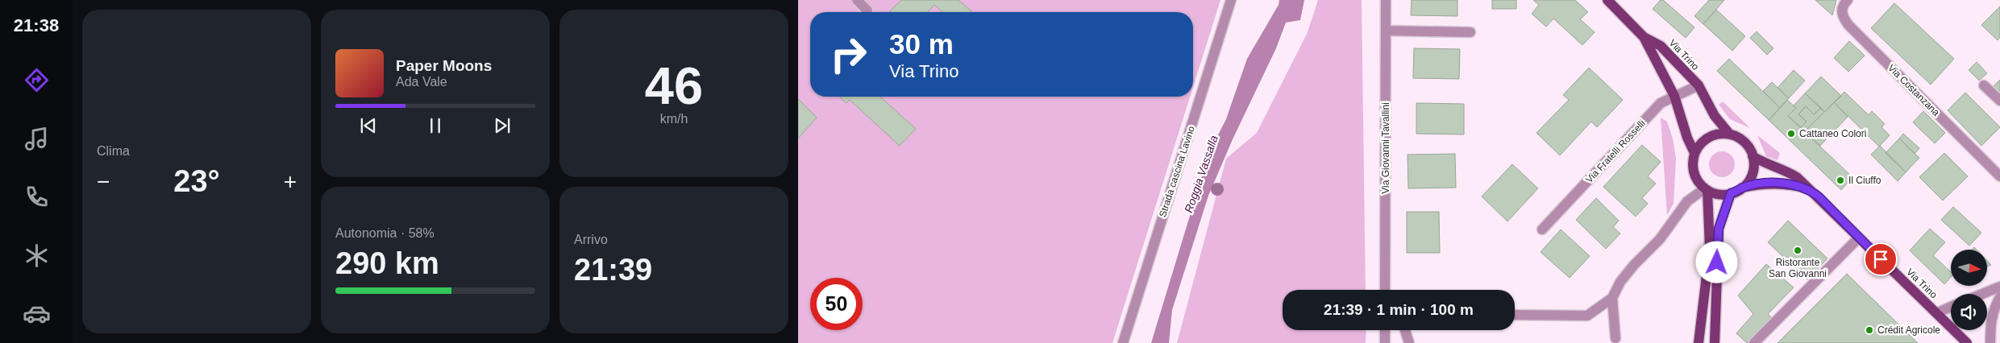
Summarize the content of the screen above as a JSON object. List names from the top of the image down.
{
  "streets": {
    "main road": ["Via Trino"],
    "street": [
      "Via Costanzana",
      "Via Giovanni Tavallini",
      "Via Fratelli Rosselli",
      "Strada cascina Lavino"
    ]
  },
  "crossings": [
    ["Via Trino", "Via Fratelli Rosselli"]
  ],
  "water": ["Roggia Vassalla"],
  "places": [
    "Cattaneo Colori",
    "Il Ciuffo",
    "Ristorante San Giovanni",
    "Crédit Agricole"
  ],
  "north": "right",
  "page": {
    "tabs": "21:38",
    "tile": [
      "Clima",
      ["46", "km/h"],
      ["Autonomia · 58%", "290 km"],
      ["Arrivo", "21:39"]
    ],
    "turn": ["30 m", "Via Trino"],
    "song": ["Paper Moons", "Ada Vale"],
    "heat": ["−", "23°", "+"],
    "limit": "50",
    "trip": "21:39 · 1 min · 100 m"
  }
}
